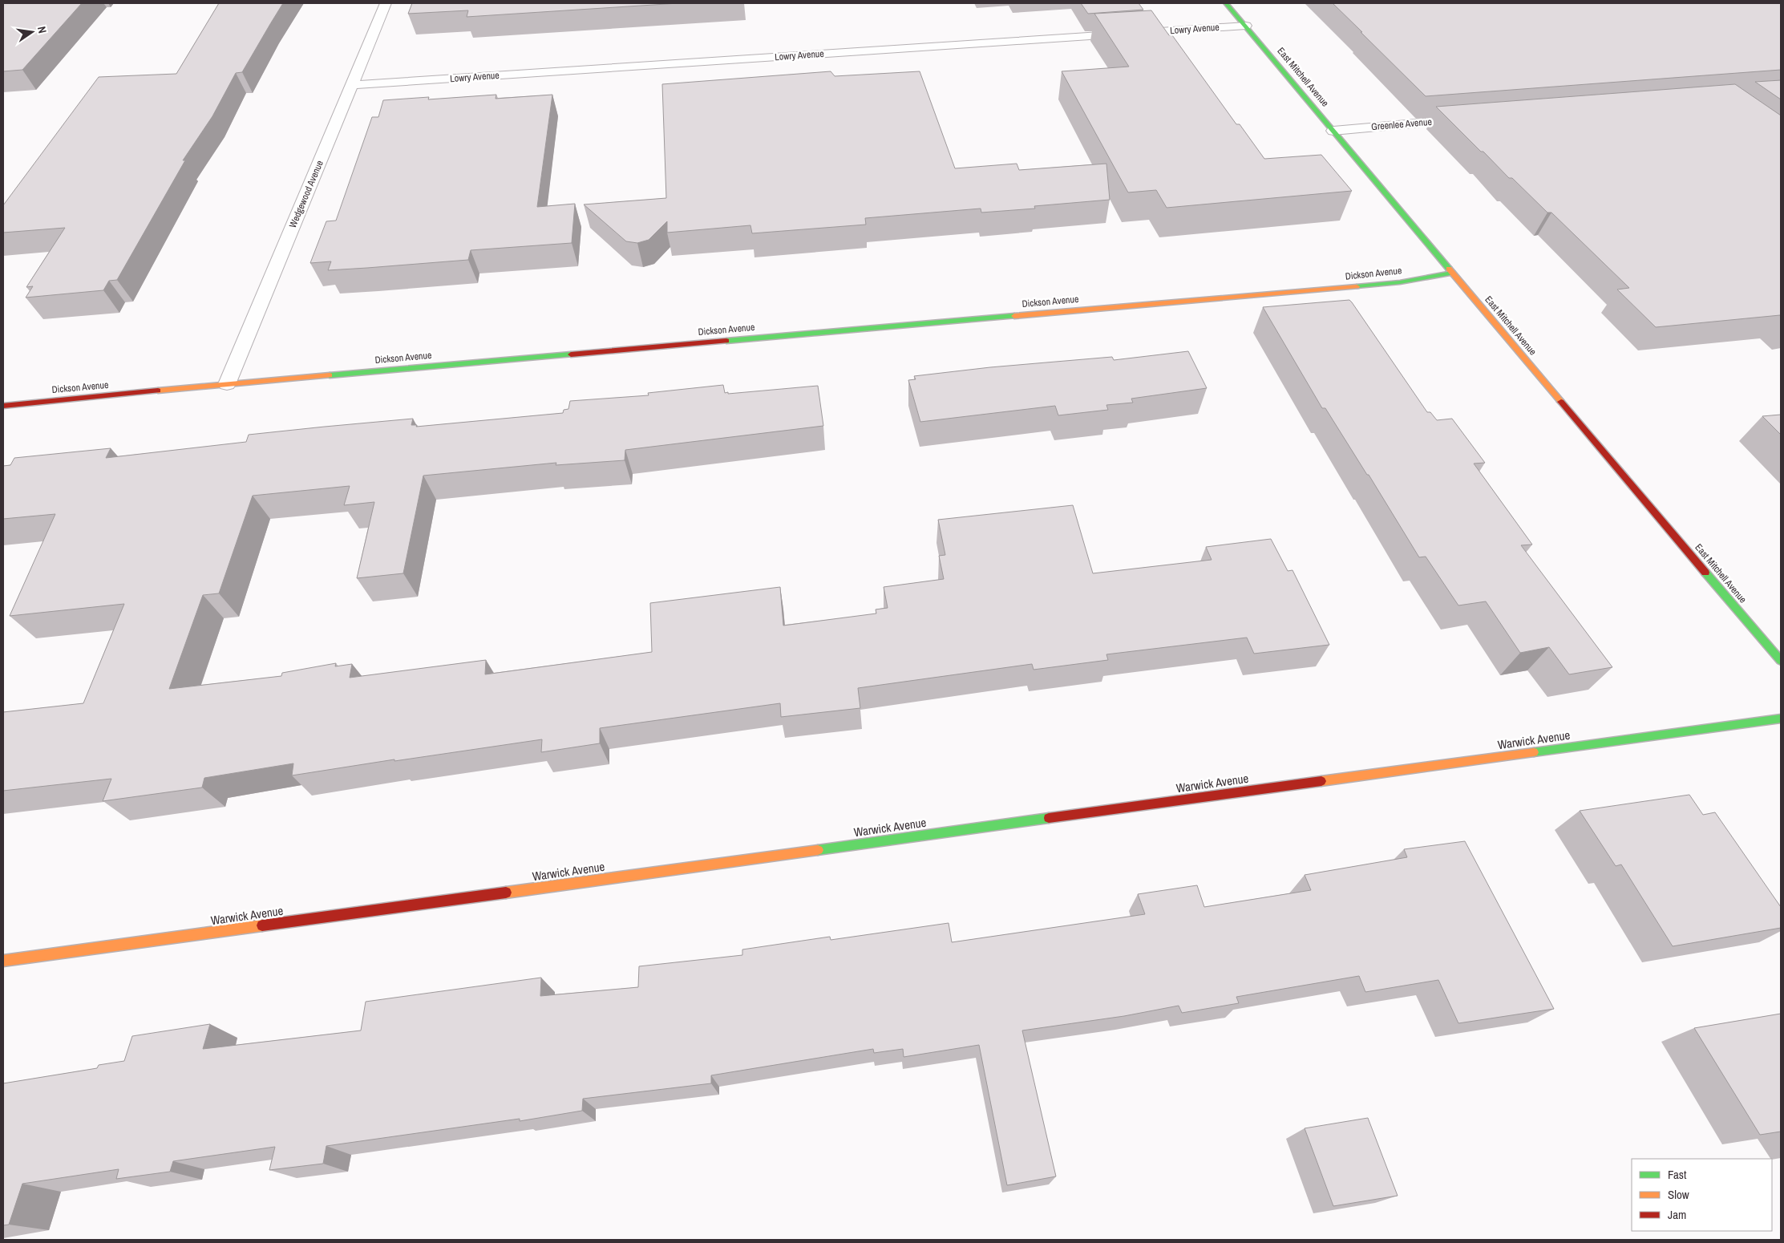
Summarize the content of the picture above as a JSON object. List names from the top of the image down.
{
  "streets": {
    "street": [
      "Lowry Avenue",
      "East Mitchell Avenue",
      "Greenlee Avenue",
      "Wedgewood Avenue",
      "Dickson Avenue",
      "Warwick Avenue"
    ]
  },
  "crossings": [
    ["Lowry Avenue", "East Mitchell Avenue"],
    ["Lowry Avenue", "Wedgewood Avenue"],
    ["East Mitchell Avenue", "Greenlee Avenue"],
    ["East Mitchell Avenue", "Dickson Avenue"],
    ["Wedgewood Avenue", "Dickson Avenue"]
  ],
  "legend": ["Fast", "Slow", "Jam"],
  "north": "right"
}
